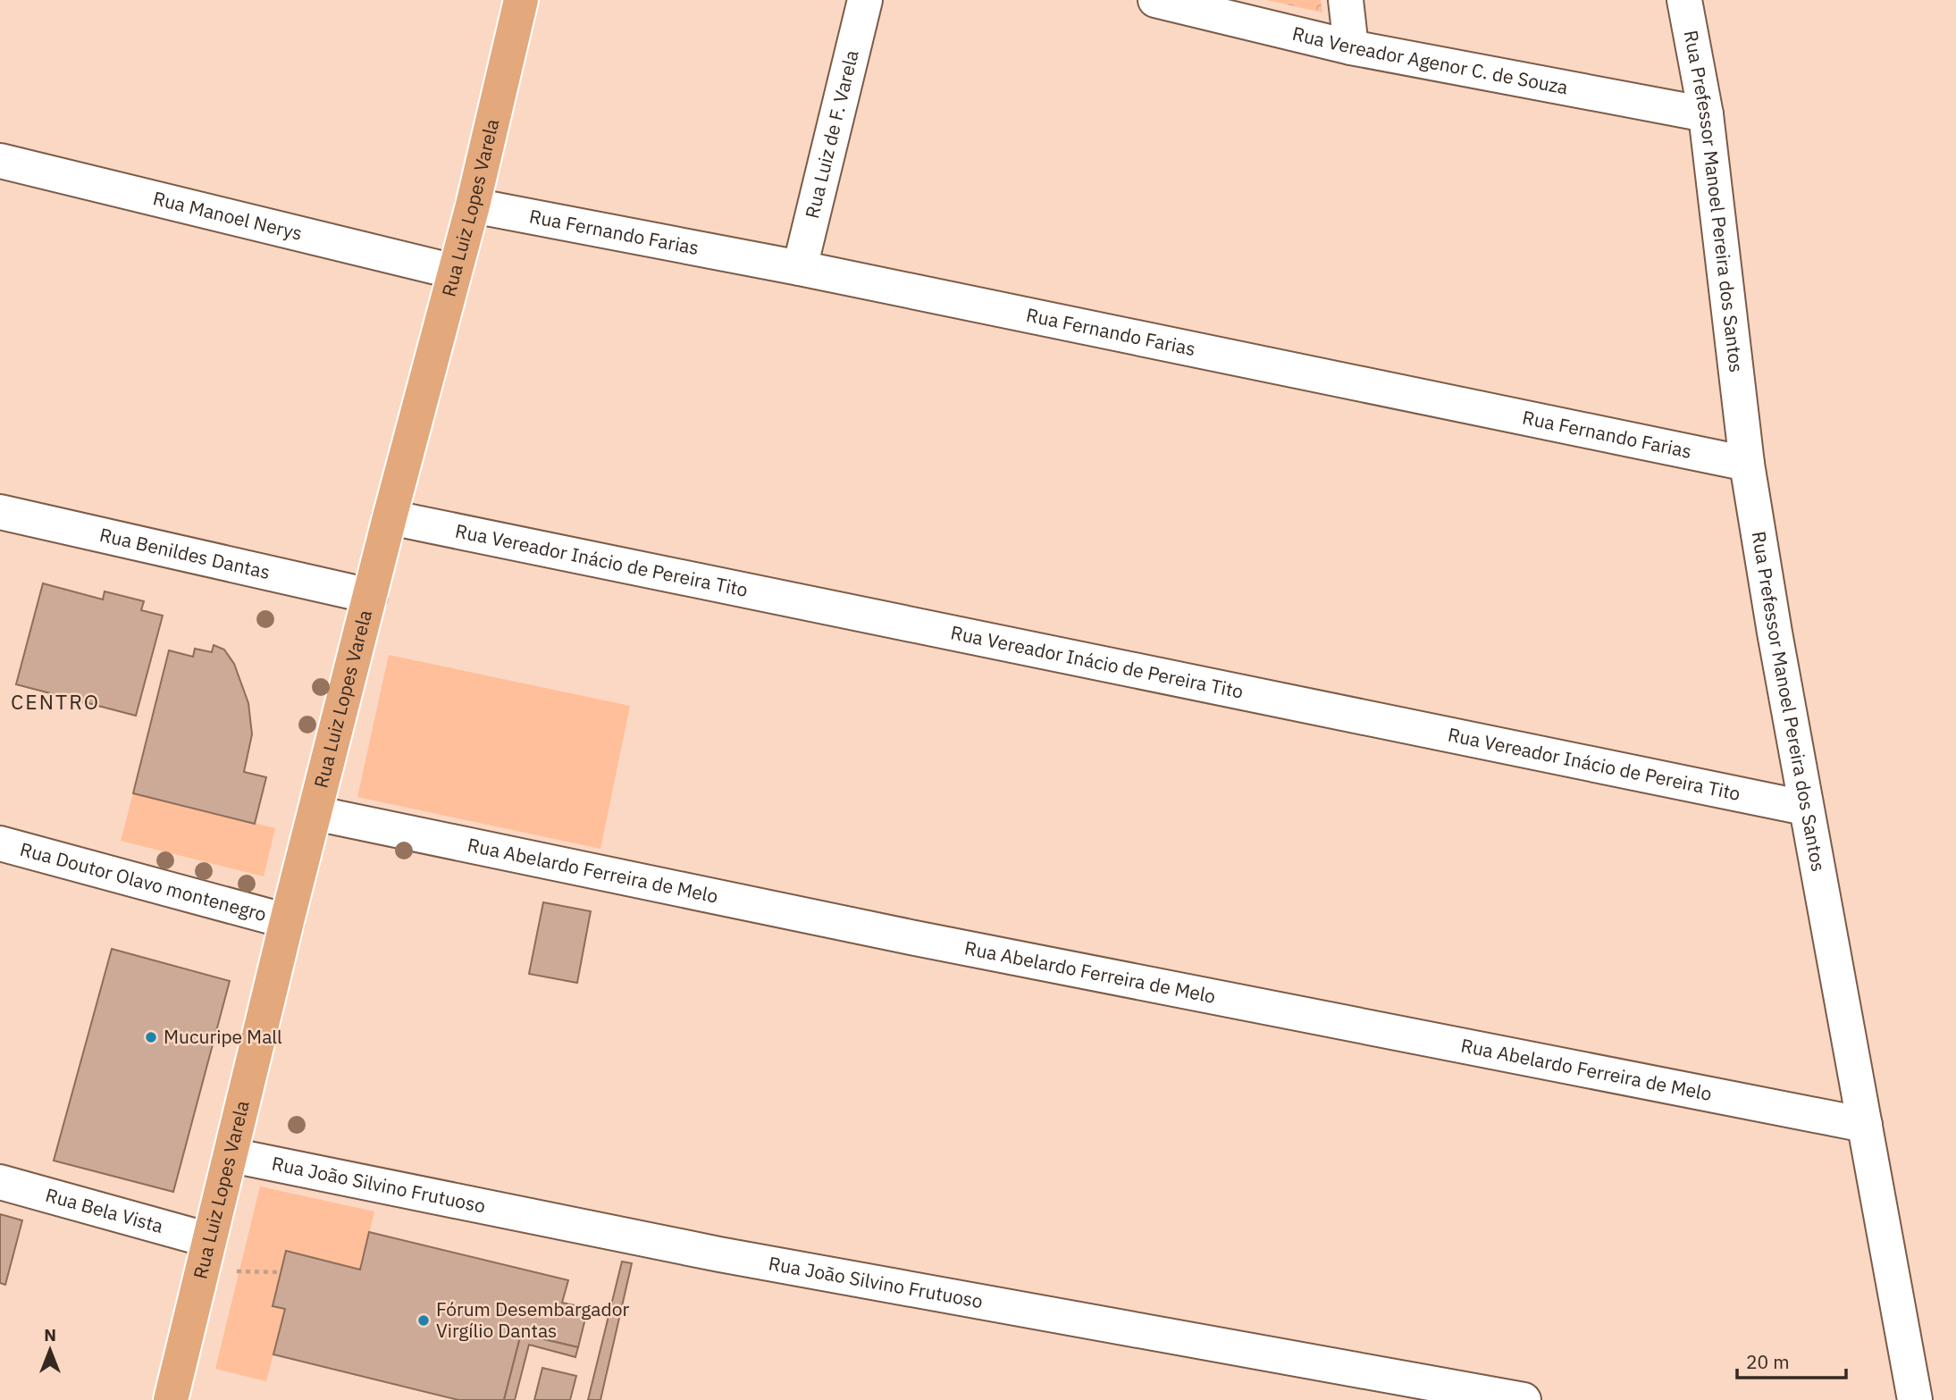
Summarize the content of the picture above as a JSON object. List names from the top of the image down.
{
  "streets": {
    "main road": ["Rua Luiz Lopes Varela"],
    "street": [
      "Rua Vereador Agenor C. de Souza",
      "Rua Luiz de F. Varela",
      "Rua Prefessor Manoel Pereira dos Santos",
      "Rua Manoel Nerys",
      "Rua Fernando Farias",
      "Rua Benildes Dantas",
      "Rua Vereador Inácio de Pereira Tito",
      "Rua Abelardo Ferreira de Melo",
      "Rua Doutor Olavo montenegro",
      "Rua João Silvino Frutuoso",
      "Rua Bela Vista"
    ]
  },
  "crossings": [
    ["Rua Vereador Agenor C. de Souza", "Rua Prefessor Manoel Pereira dos Santos"],
    ["Rua Luiz de F. Varela", "Rua Fernando Farias"],
    ["Rua Prefessor Manoel Pereira dos Santos", "Rua Fernando Farias"],
    ["Rua Prefessor Manoel Pereira dos Santos", "Rua Vereador Inácio de Pereira Tito"],
    ["Rua Prefessor Manoel Pereira dos Santos", "Rua Abelardo Ferreira de Melo"],
    ["Rua Luiz Lopes Varela", "Rua Manoel Nerys"],
    ["Rua Luiz Lopes Varela", "Rua Fernando Farias"],
    ["Rua Luiz Lopes Varela", "Rua Benildes Dantas"],
    ["Rua Luiz Lopes Varela", "Rua Vereador Inácio de Pereira Tito"],
    ["Rua Luiz Lopes Varela", "Rua Abelardo Ferreira de Melo"],
    ["Rua Luiz Lopes Varela", "Rua Doutor Olavo montenegro"],
    ["Rua Luiz Lopes Varela", "Rua João Silvino Frutuoso"],
    ["Rua Luiz Lopes Varela", "Rua Bela Vista"]
  ],
  "districts": ["CENTRO"],
  "places": ["Mucuripe Mall", "Fórum Desembargador Virgílio Dantas"],
  "scale_bar": "20 m",
  "north": "top"
}
